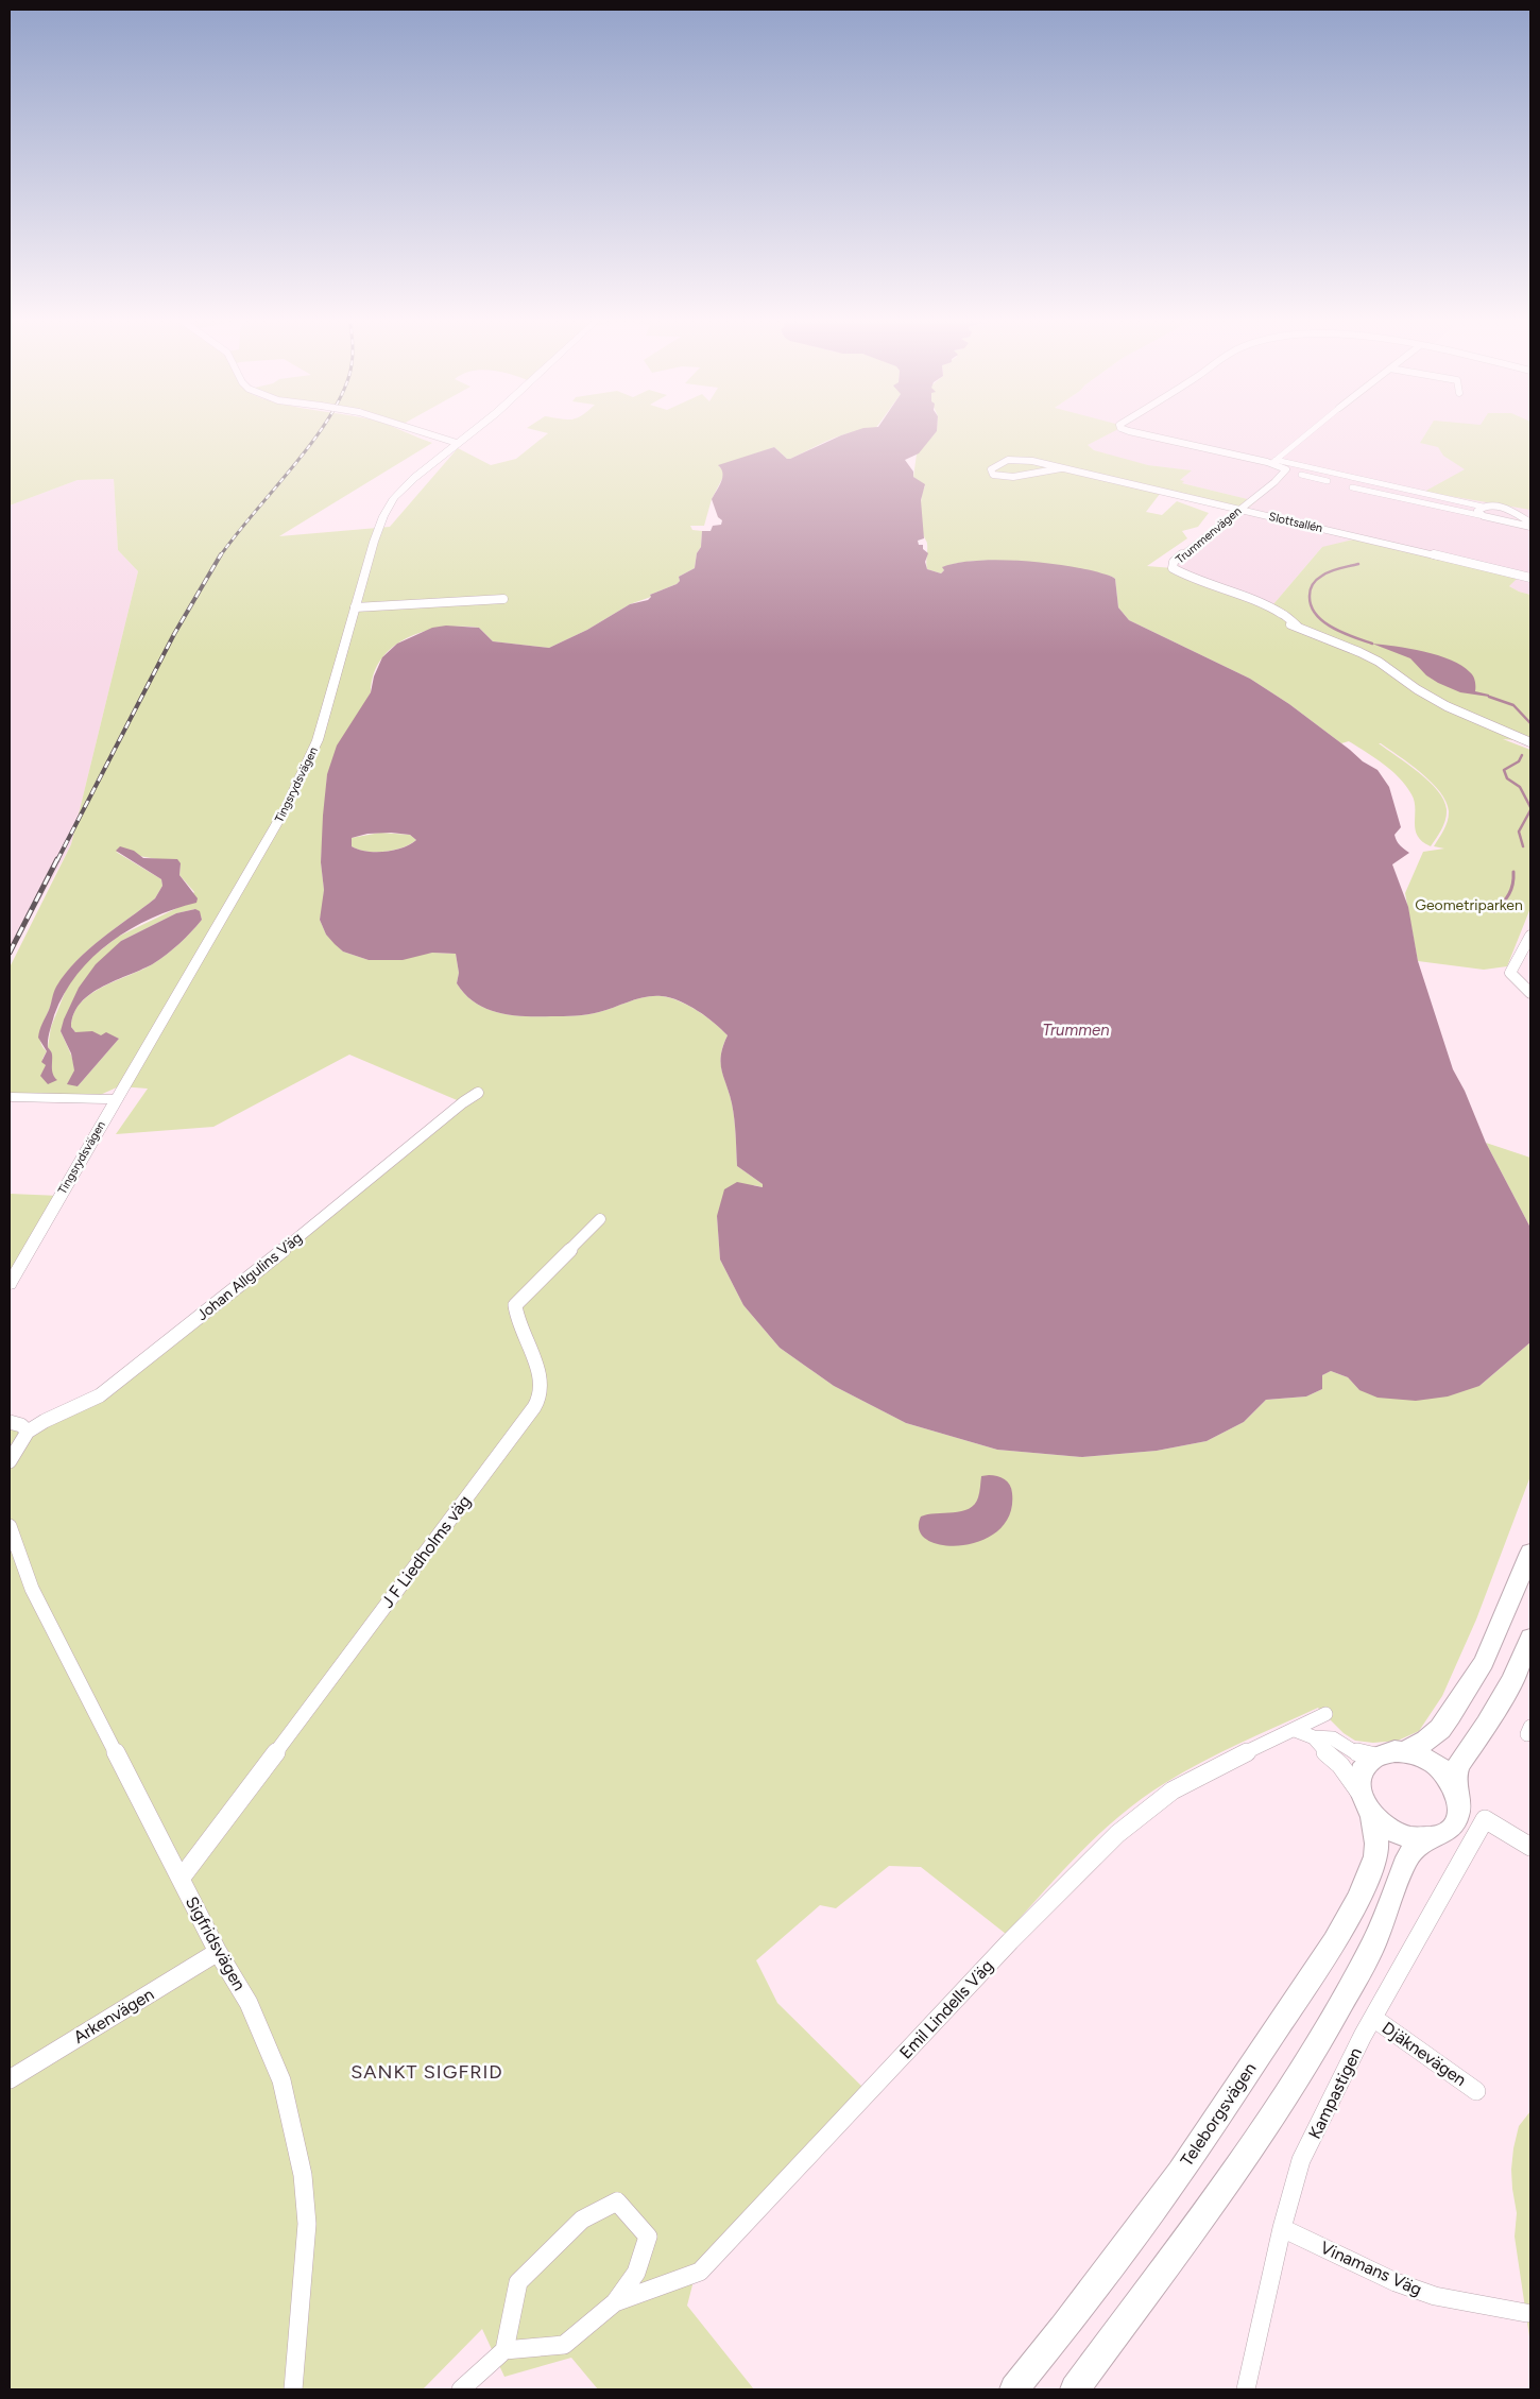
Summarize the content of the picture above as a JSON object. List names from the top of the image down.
{
  "streets": {
    "main road": ["Teleborgsvägen"],
    "street": [
      "Slottsallén",
      "Trummenvägen",
      "Tingsrydsvägen",
      "Johan Allgulins Väg",
      "J F Liedholms väg",
      "Sigfridsvägen",
      "Emil Lindells Väg",
      "Arkenvägen",
      "Djäknevägen",
      "Kampastigen",
      "Vinamans Väg"
    ]
  },
  "crossings": [
    ["Slottsallén", "Trummenvägen"],
    ["J F Liedholms väg", "Sigfridsvägen"],
    ["Sigfridsvägen", "Arkenvägen"],
    ["Djäknevägen", "Kampastigen"],
    ["Kampastigen", "Vinamans Väg"]
  ],
  "districts": ["SANKT SIGFRID"],
  "water": ["Trummen"],
  "parks": ["Geometriparken"]
}
